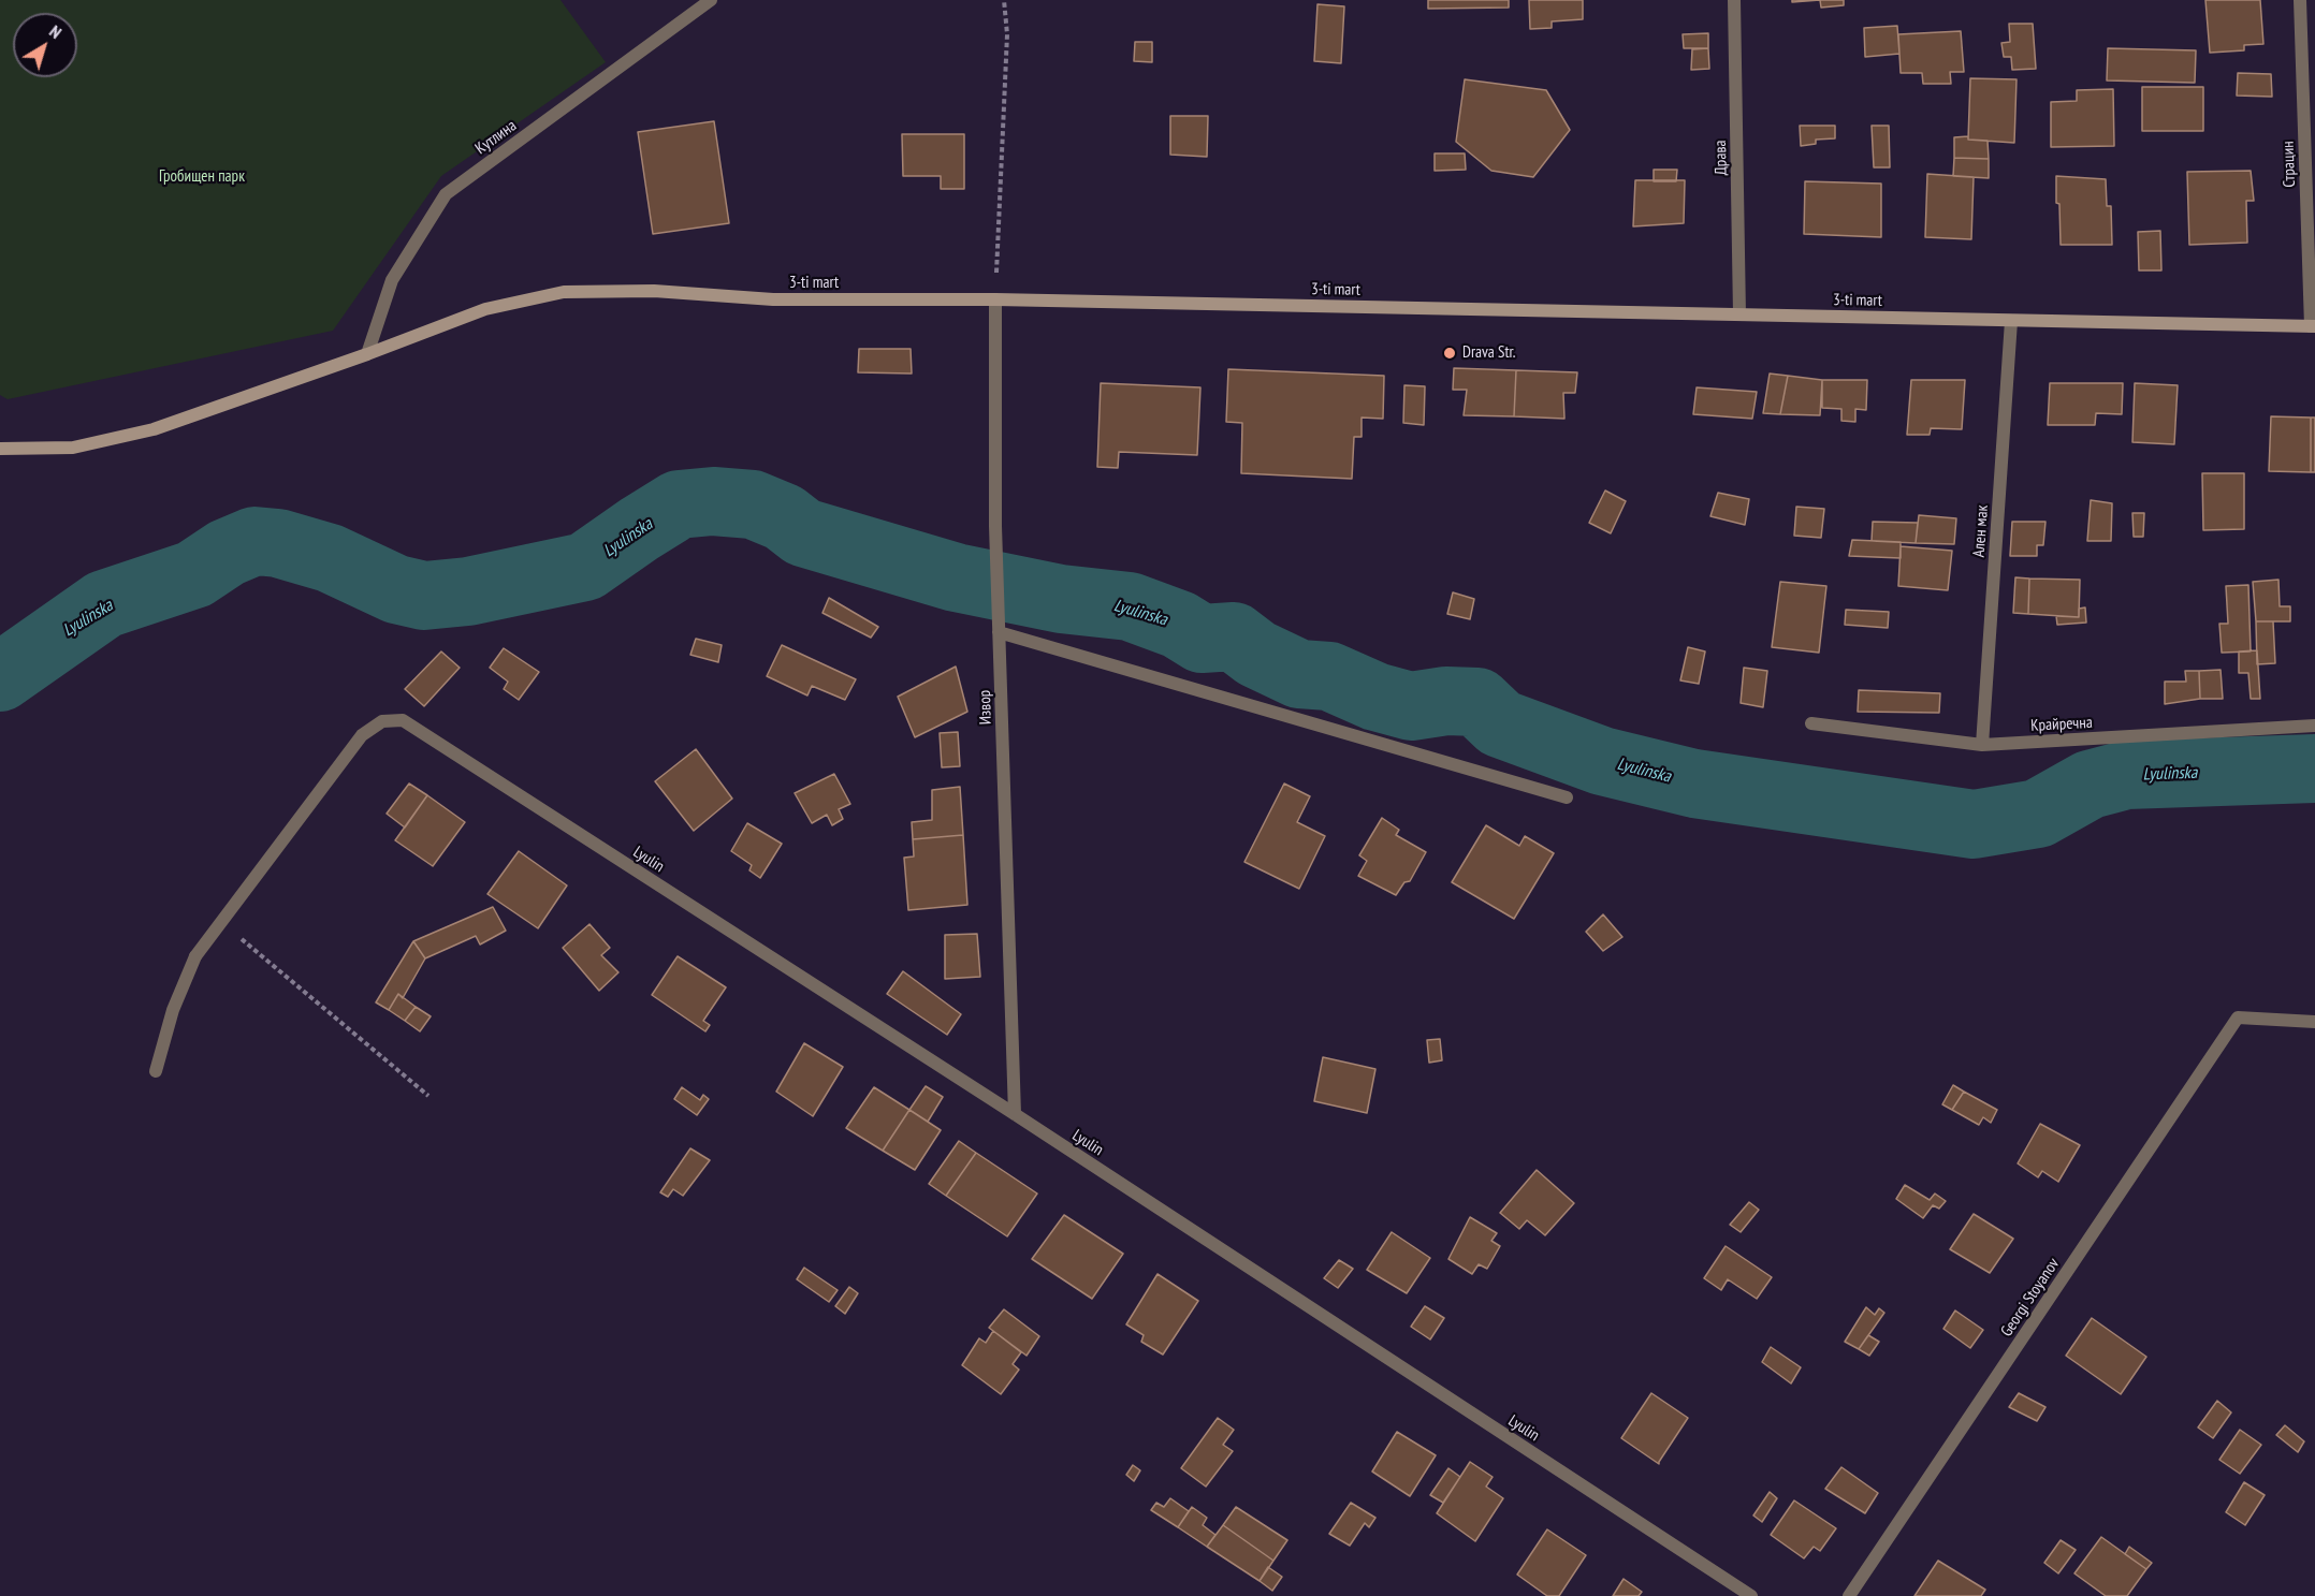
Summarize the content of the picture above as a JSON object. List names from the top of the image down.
{
  "streets": {
    "street": [
      "Кутлина",
      "Драва",
      "Страцин",
      "3-ti mart",
      "Ален мак",
      "Извор",
      "Крайречна",
      "Lyulin",
      "Georgi Stoyanov"
    ]
  },
  "crossings": [
    ["Кутлина", "3-ti mart"],
    ["Драва", "3-ti mart"],
    ["Страцин", "3-ti mart"],
    ["3-ti mart", "Ален мак"],
    ["3-ti mart", "Извор"],
    ["Ален мак", "Крайречна"],
    ["Извор", "Lyulin"]
  ],
  "water": ["Lyulinska"],
  "parks": ["Гробищен парк"],
  "places": ["Drava Str."],
  "north": "top right"
}
